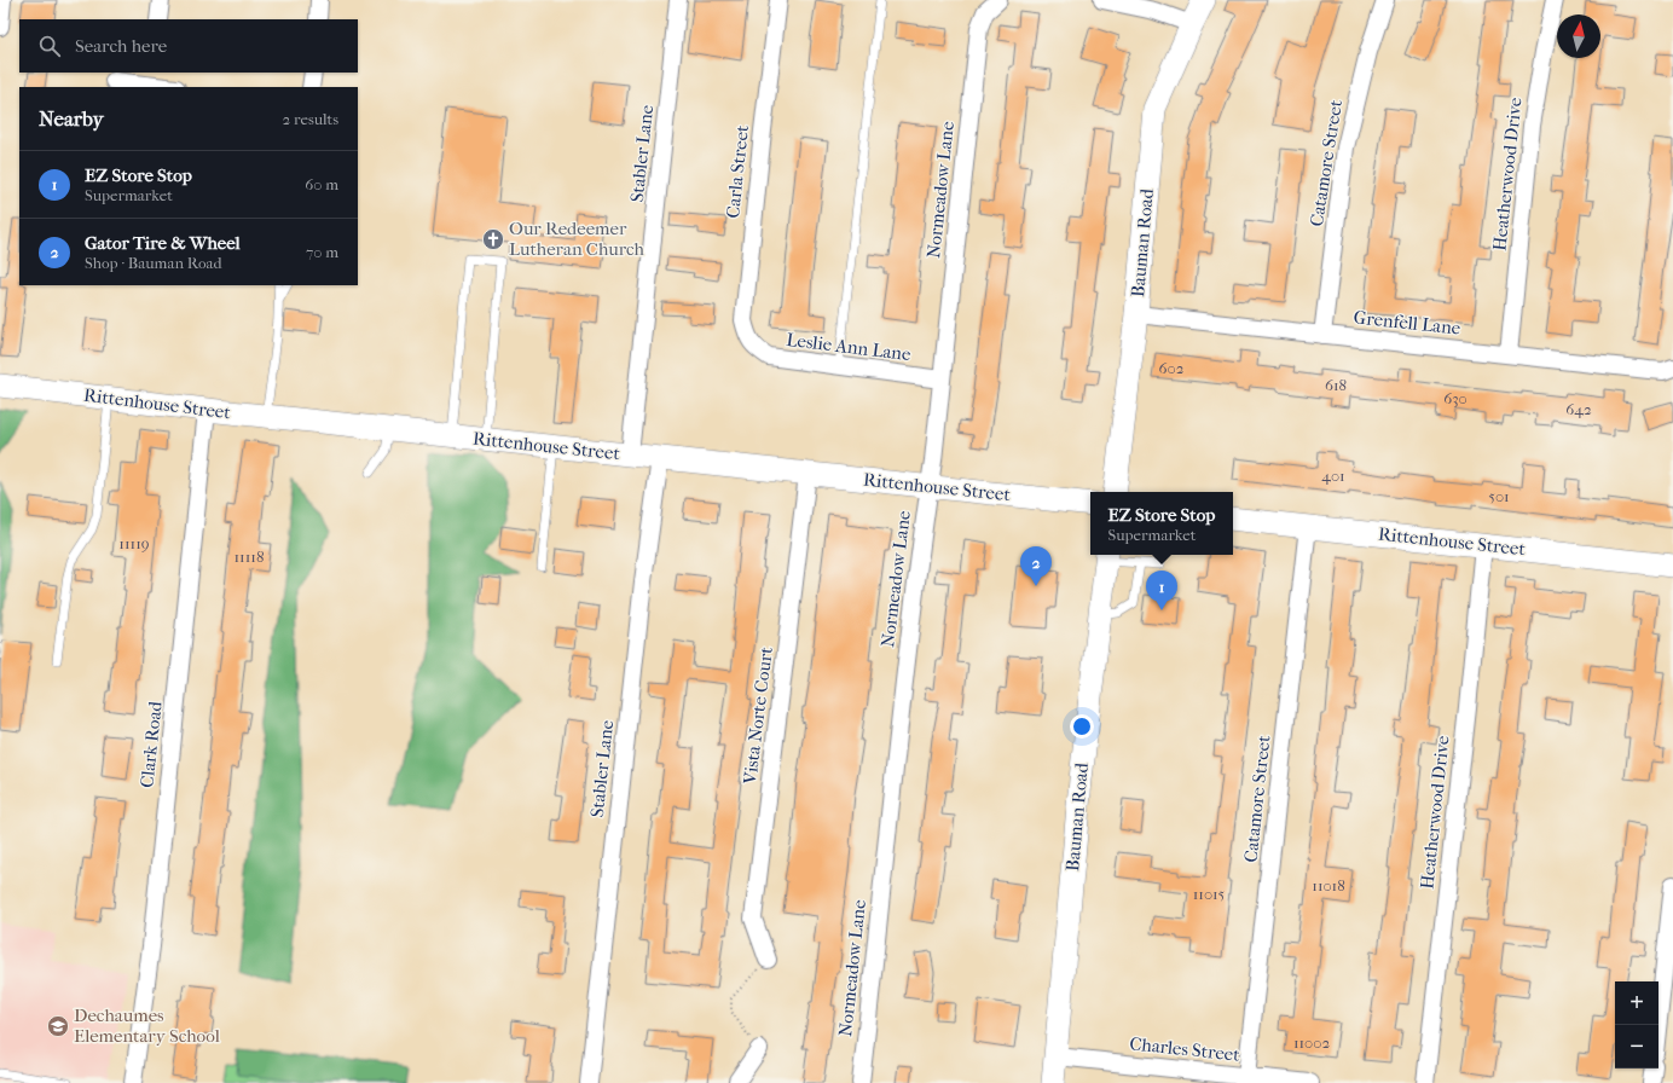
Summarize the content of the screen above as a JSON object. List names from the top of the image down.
{
  "streets": {
    "street": [
      "Stabler Lane",
      "Catamore Street",
      "Carla Street",
      "Heatherwood Drive",
      "Normeadow Lane",
      "Bauman Road",
      "Grenfell Lane",
      "Leslie Ann Lane",
      "Rittenhouse Street",
      "Vista Norte Court",
      "Clark Road",
      "Charles Street"
    ]
  },
  "crossings": [
    ["Stabler Lane", "Rittenhouse Street"],
    ["Catamore Street", "Grenfell Lane"],
    ["Catamore Street", "Rittenhouse Street"],
    ["Catamore Street", "Charles Street"],
    ["Carla Street", "Leslie Ann Lane"],
    ["Heatherwood Drive", "Grenfell Lane"],
    ["Heatherwood Drive", "Rittenhouse Street"],
    ["Normeadow Lane", "Leslie Ann Lane"],
    ["Normeadow Lane", "Rittenhouse Street"],
    ["Bauman Road", "Grenfell Lane"],
    ["Bauman Road", "Charles Street"],
    ["Rittenhouse Street", "Vista Norte Court"],
    ["Rittenhouse Street", "Clark Road"]
  ],
  "places": {
    "church": ["Our Redeemer Lutheran Church"],
    "school or university": ["Dechaumes Elementary School"]
  },
  "house_numbers": [
    "602",
    "618",
    "630",
    "642",
    "401",
    "501",
    "11119",
    "11118",
    "11018",
    "11015",
    "11002"
  ],
  "north": "top",
  "page": {
    "search": "Search here",
    "heading": ["Nearby", "2 results"],
    "list": [
      {
        "mark": "1",
        "name": "EZ Store Stop",
        "note": "Supermarket",
        "value": "60 m"
      },
      {
        "mark": "2",
        "name": "Gator Tire & Wheel",
        "note": "Shop · Bauman Road",
        "value": "70 m"
      }
    ],
    "popup": ["EZ Store Stop", "Supermarket"],
    "pins": ["2", "1"],
    "map_buttons": ["+", "−"]
  }
}
